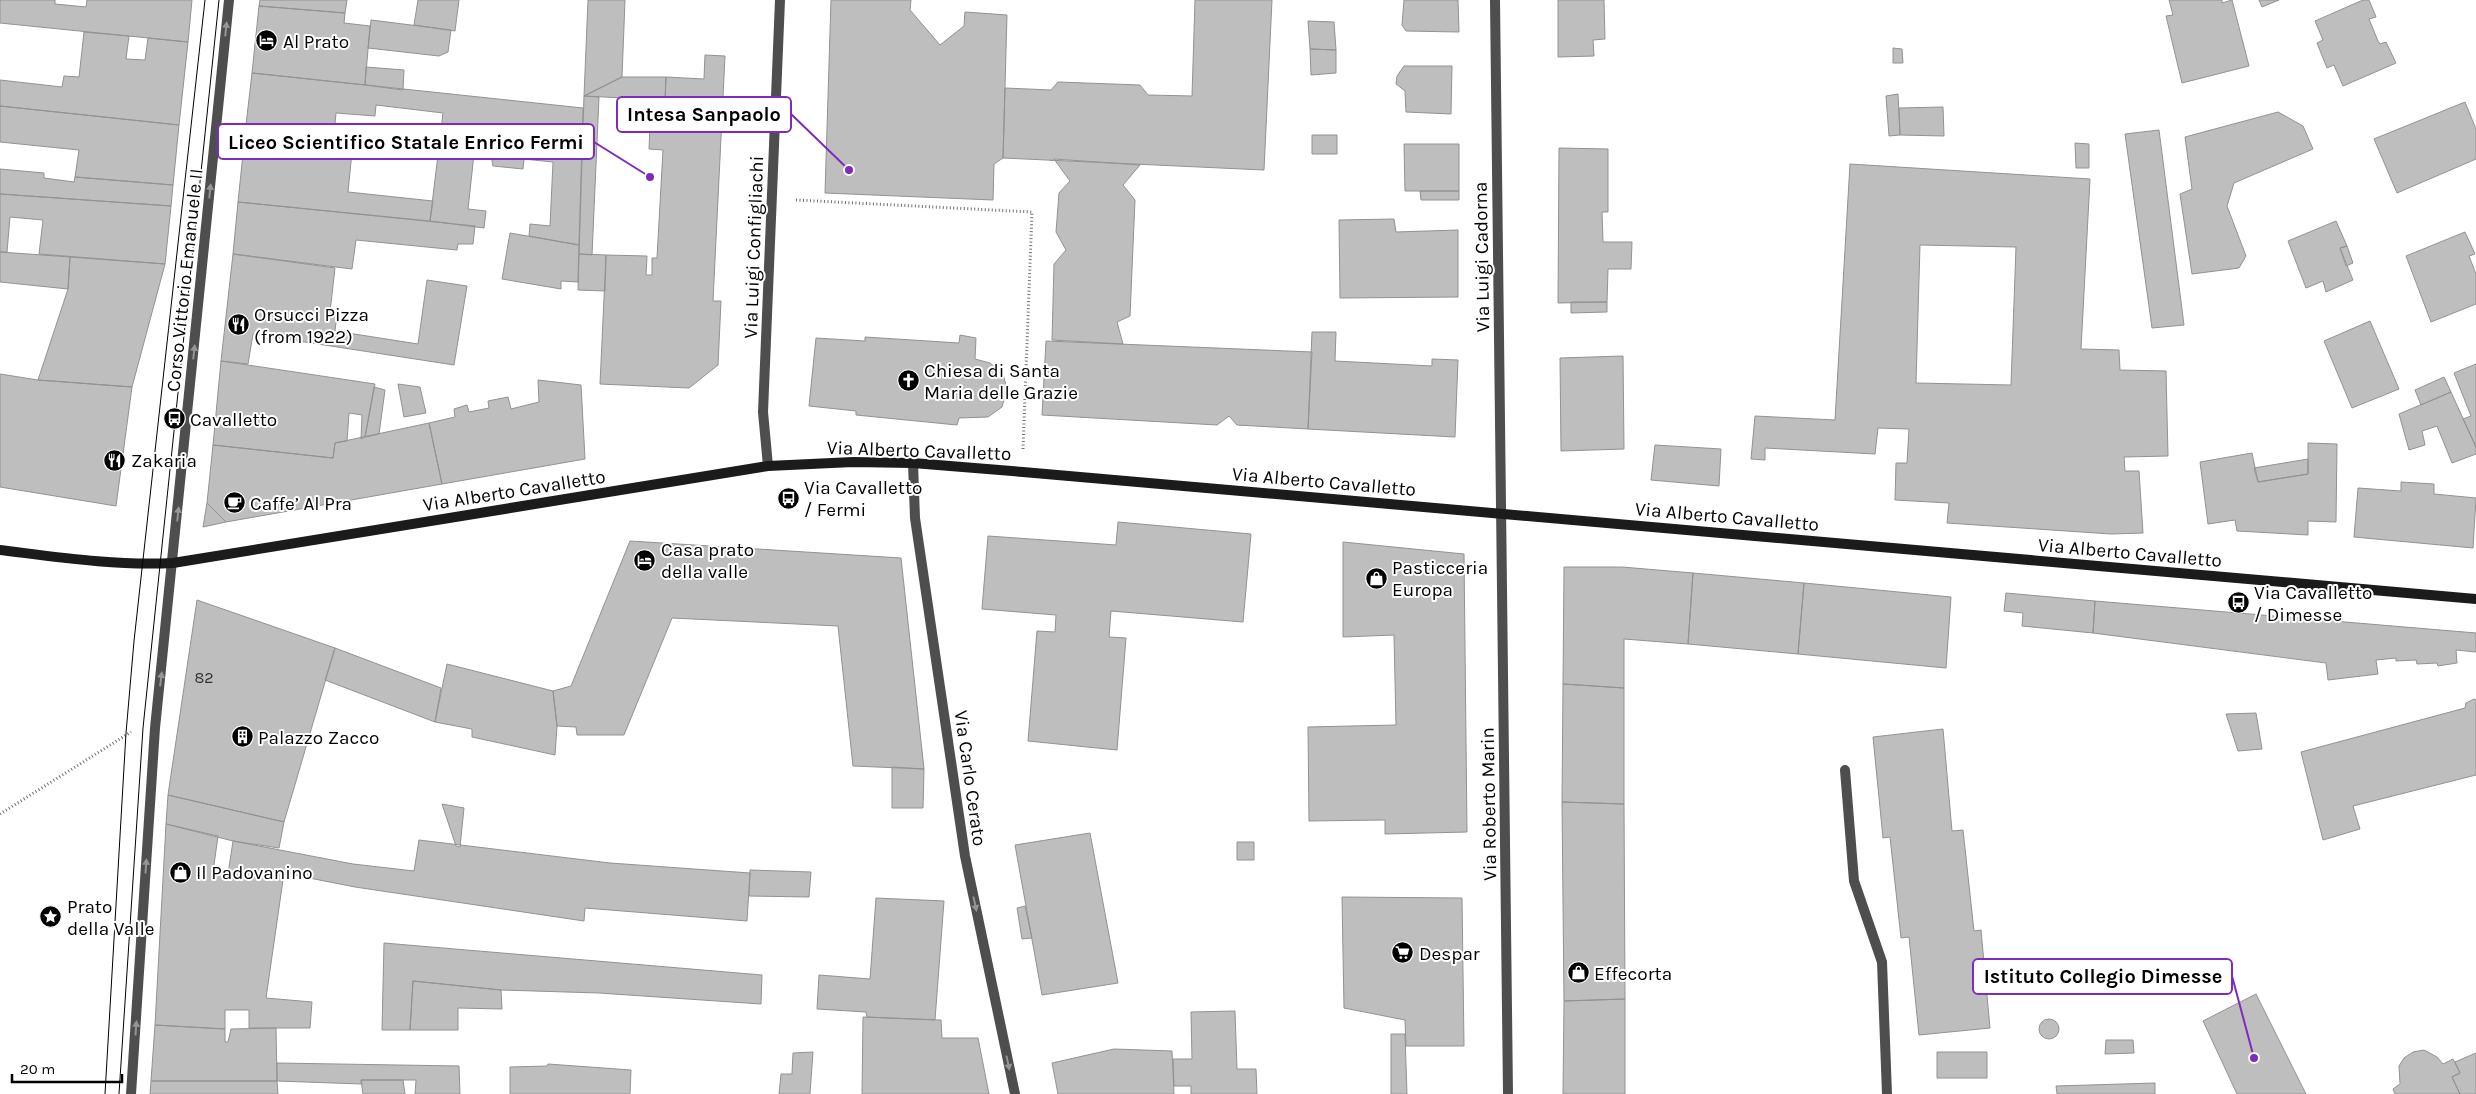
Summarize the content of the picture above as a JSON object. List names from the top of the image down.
{
  "streets": {
    "street": [
      "Via Luigi Configliachi",
      "Via Luigi Cadorna",
      "Corso Vittorio Emanuele II",
      "Via Alberto Cavalletto",
      "Via Carlo Cerato",
      "Via Roberto Marin"
    ]
  },
  "crossings": [
    ["Via Luigi Configliachi", "Via Alberto Cavalletto"],
    ["Via Luigi Cadorna", "Via Alberto Cavalletto"],
    ["Via Luigi Cadorna", "Via Roberto Marin"],
    ["Corso Vittorio Emanuele II", "Via Alberto Cavalletto"],
    ["Via Alberto Cavalletto", "Via Carlo Cerato"],
    ["Via Alberto Cavalletto", "Via Roberto Marin"]
  ],
  "one_way": ["Corso Vittorio Emanuele II", "Via Carlo Cerato"],
  "places": {
    "hotel": ["Al Prato", "Casa prato della valle"],
    "other": ["Intesa Sanpaolo", "Liceo Scientifico Statale Enrico Fermi", "Istituto Collegio Dimesse"],
    "restaurant": ["Orsucci Pizza (from 1922)", "Zakaria"],
    "church": ["Chiesa di Santa Maria delle Grazie"],
    "bus stop": ["Cavalletto", "Via Cavalletto / Fermi", "Via Cavalletto / Dimesse"],
    "cafe": ["Caffe’ Al Pra"],
    "shop": ["Pasticceria Europa", "Il Padovanino", "Effecorta"],
    "building": ["Palazzo Zacco"],
    "place": ["Prato della Valle"],
    "supermarket": ["Despar"]
  },
  "house_numbers": ["82"],
  "scale_bar": "20 m"
}
